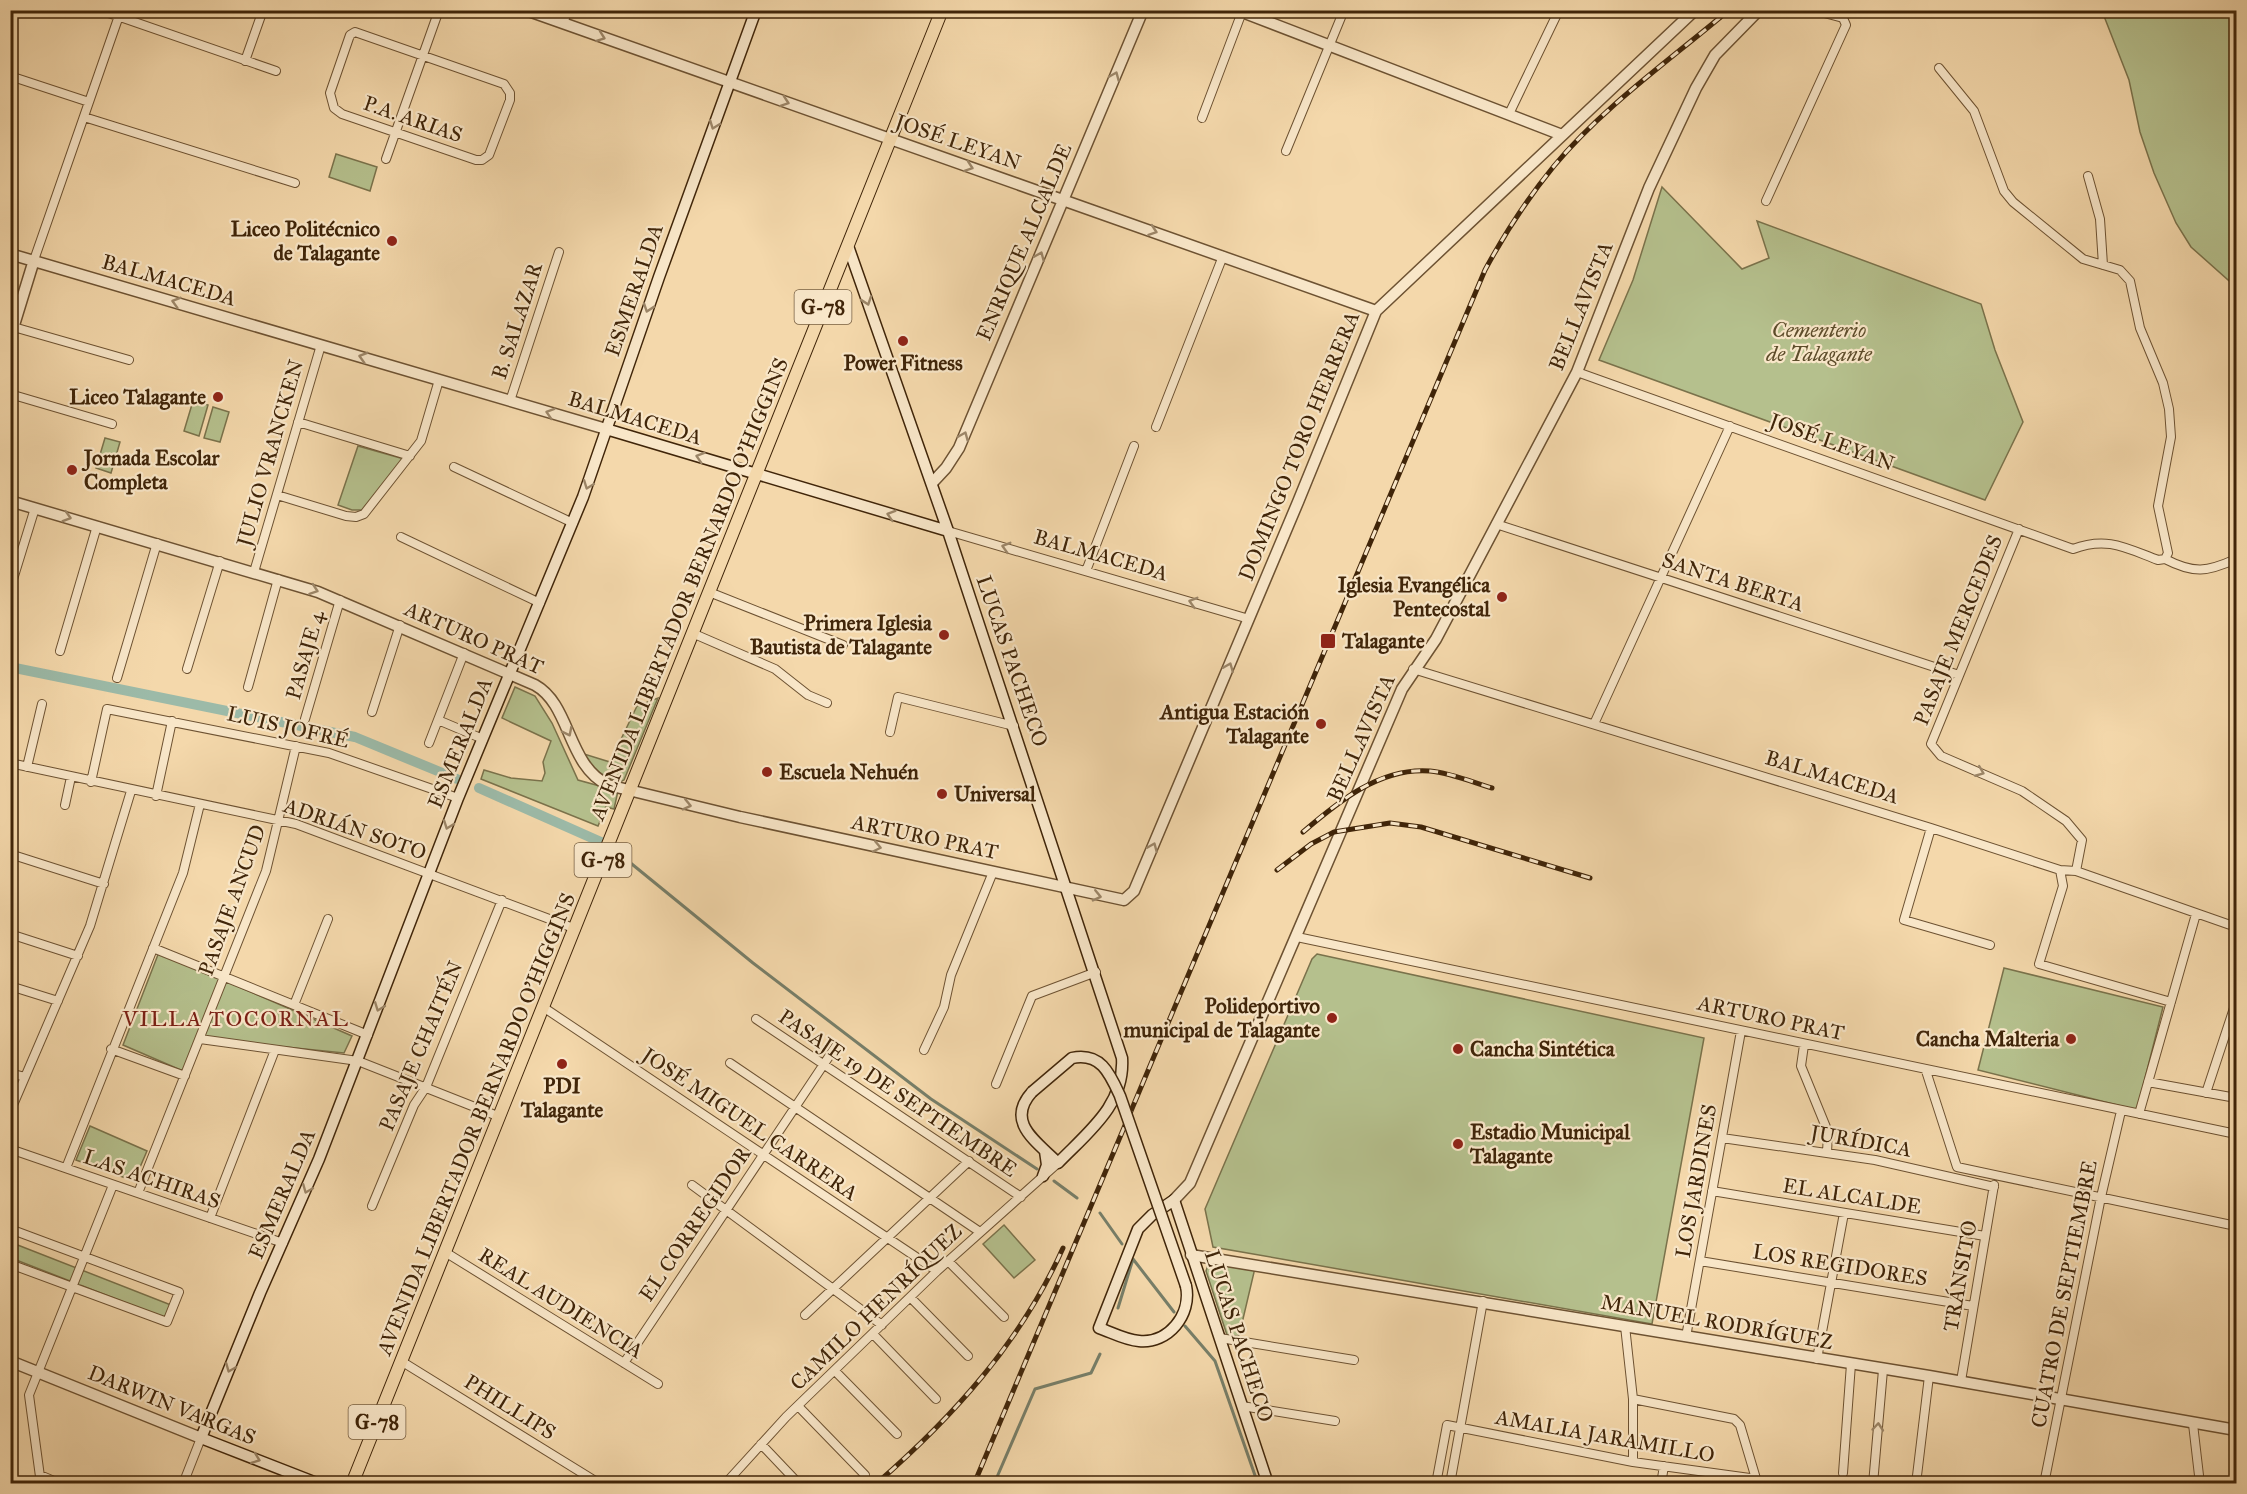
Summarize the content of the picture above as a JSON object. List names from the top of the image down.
{
  "streets": {
    "main road": ["G-78", "AVENIDA LIBERTADOR BERNARDO O'HIGGINS"],
    "street": [
      "P.A. ARIAS",
      "JOSÉ LEYAN",
      "ENRIQUE ALCALDE",
      "BALMACEDA",
      "ESMERALDA",
      "BELLAVISTA",
      "B. SALAZAR",
      "DOMINGO TORO HERRERA",
      "JULIO VRANCKEN",
      "SANTA BERTA",
      "PASAJE MERCEDES",
      "ARTURO PRAT",
      "PASAJE 4",
      "LUCAS PACHECO",
      "LUIS JOFRÉ",
      "ADRIÁN SOTO",
      "PASAJE ANCUD",
      "PASAJE CHAITÉN",
      "PASAJE 19 DE SEPTIEMBRE",
      "JOSÉ MIGUEL CARRERA",
      "JURÍDICA",
      "LAS ACHIRAS",
      "LOS JARDINES",
      "EL ALCALDE",
      "EL CORREGIDOR",
      "LOS REGIDORES",
      "TRÁNSITO",
      "CUATRO DE SEPTIEMBRE",
      "REAL AUDIENCIA",
      "CAMILO HENRÍQUEZ",
      "MANUEL RODRÍGUEZ",
      "DARWIN VARGAS",
      "PHILLIPS",
      "AMALIA JARAMILLO"
    ]
  },
  "crossings": [
    ["JOSÉ LEYAN", "ENRIQUE ALCALDE"],
    ["JOSÉ LEYAN", "ESMERALDA"],
    ["JOSÉ LEYAN", "BELLAVISTA"],
    ["JOSÉ LEYAN", "DOMINGO TORO HERRERA"],
    ["JOSÉ LEYAN", "AVENIDA LIBERTADOR BERNARDO O'HIGGINS"],
    ["JOSÉ LEYAN", "PASAJE MERCEDES"],
    ["ENRIQUE ALCALDE", "LUCAS PACHECO"],
    ["BALMACEDA", "ESMERALDA"],
    ["BALMACEDA", "BELLAVISTA"],
    ["BALMACEDA", "B. SALAZAR"],
    ["BALMACEDA", "DOMINGO TORO HERRERA"],
    ["BALMACEDA", "JULIO VRANCKEN"],
    ["BALMACEDA", "AVENIDA LIBERTADOR BERNARDO O'HIGGINS"],
    ["BALMACEDA", "PASAJE MERCEDES"],
    ["BALMACEDA", "LUCAS PACHECO"],
    ["ESMERALDA", "ARTURO PRAT"],
    ["ESMERALDA", "LUIS JOFRÉ"],
    ["ESMERALDA", "ADRIÁN SOTO"],
    ["ESMERALDA", "LAS ACHIRAS"],
    ["ESMERALDA", "DARWIN VARGAS"],
    ["BELLAVISTA", "SANTA BERTA"],
    ["BELLAVISTA", "ARTURO PRAT"],
    ["BELLAVISTA", "LUCAS PACHECO"],
    ["DOMINGO TORO HERRERA", "ARTURO PRAT"],
    ["JULIO VRANCKEN", "ARTURO PRAT"],
    ["SANTA BERTA", "PASAJE MERCEDES"],
    ["AVENIDA LIBERTADOR BERNARDO O'HIGGINS", "ARTURO PRAT"],
    ["AVENIDA LIBERTADOR BERNARDO O'HIGGINS", "LUCAS PACHECO"],
    ["AVENIDA LIBERTADOR BERNARDO O'HIGGINS", "ADRIÁN SOTO"],
    ["AVENIDA LIBERTADOR BERNARDO O'HIGGINS", "JOSÉ MIGUEL CARRERA"],
    ["AVENIDA LIBERTADOR BERNARDO O'HIGGINS", "REAL AUDIENCIA"],
    ["AVENIDA LIBERTADOR BERNARDO O'HIGGINS", "PHILLIPS"],
    ["ARTURO PRAT", "PASAJE 4"],
    ["ARTURO PRAT", "LUCAS PACHECO"],
    ["ARTURO PRAT", "LOS JARDINES"],
    ["ARTURO PRAT", "CUATRO DE SEPTIEMBRE"],
    ["LUCAS PACHECO", "CAMILO HENRÍQUEZ"],
    ["LUCAS PACHECO", "MANUEL RODRÍGUEZ"],
    ["LUIS JOFRÉ", "ADRIÁN SOTO"],
    ["LUIS JOFRÉ", "PASAJE ANCUD"],
    ["ADRIÁN SOTO", "PASAJE ANCUD"],
    ["ADRIÁN SOTO", "PASAJE CHAITÉN"],
    ["PASAJE ANCUD", "LAS ACHIRAS"],
    ["PASAJE 19 DE SEPTIEMBRE", "EL CORREGIDOR"],
    ["PASAJE 19 DE SEPTIEMBRE", "CAMILO HENRÍQUEZ"],
    ["JOSÉ MIGUEL CARRERA", "EL CORREGIDOR"],
    ["JOSÉ MIGUEL CARRERA", "CAMILO HENRÍQUEZ"],
    ["JURÍDICA", "LOS JARDINES"],
    ["JURÍDICA", "TRÁNSITO"],
    ["LOS JARDINES", "EL ALCALDE"],
    ["LOS JARDINES", "LOS REGIDORES"],
    ["LOS JARDINES", "MANUEL RODRÍGUEZ"],
    ["EL ALCALDE", "TRÁNSITO"],
    ["EL CORREGIDOR", "REAL AUDIENCIA"],
    ["LOS REGIDORES", "TRÁNSITO"],
    ["TRÁNSITO", "MANUEL RODRÍGUEZ"],
    ["CUATRO DE SEPTIEMBRE", "MANUEL RODRÍGUEZ"]
  ],
  "one_way": [
    "JOSÉ LEYAN",
    "ENRIQUE ALCALDE",
    "BALMACEDA",
    "ESMERALDA",
    "DARWIN VARGAS"
  ],
  "districts": ["VILLA TOCORNAL"],
  "parks": ["Cementerio de Talagante"],
  "places": {
    "other": [
      "Liceo Politécnico de Talagante",
      "Power Fitness",
      "Liceo Talagante",
      "Jornada Escolar Completa",
      "Iglesia Evangélica Pentecostal",
      "Primera Iglesia Bautista de Talagante",
      "Antigua Estación Talagante",
      "Escuela Nehuén",
      "Universal",
      "Polideportivo municipal de Talagante",
      "Cancha Malteria",
      "Cancha Sintética",
      "PDI Talagante",
      "Estadio Municipal Talagante"
    ],
    "transit": ["Talagante"]
  }
}
